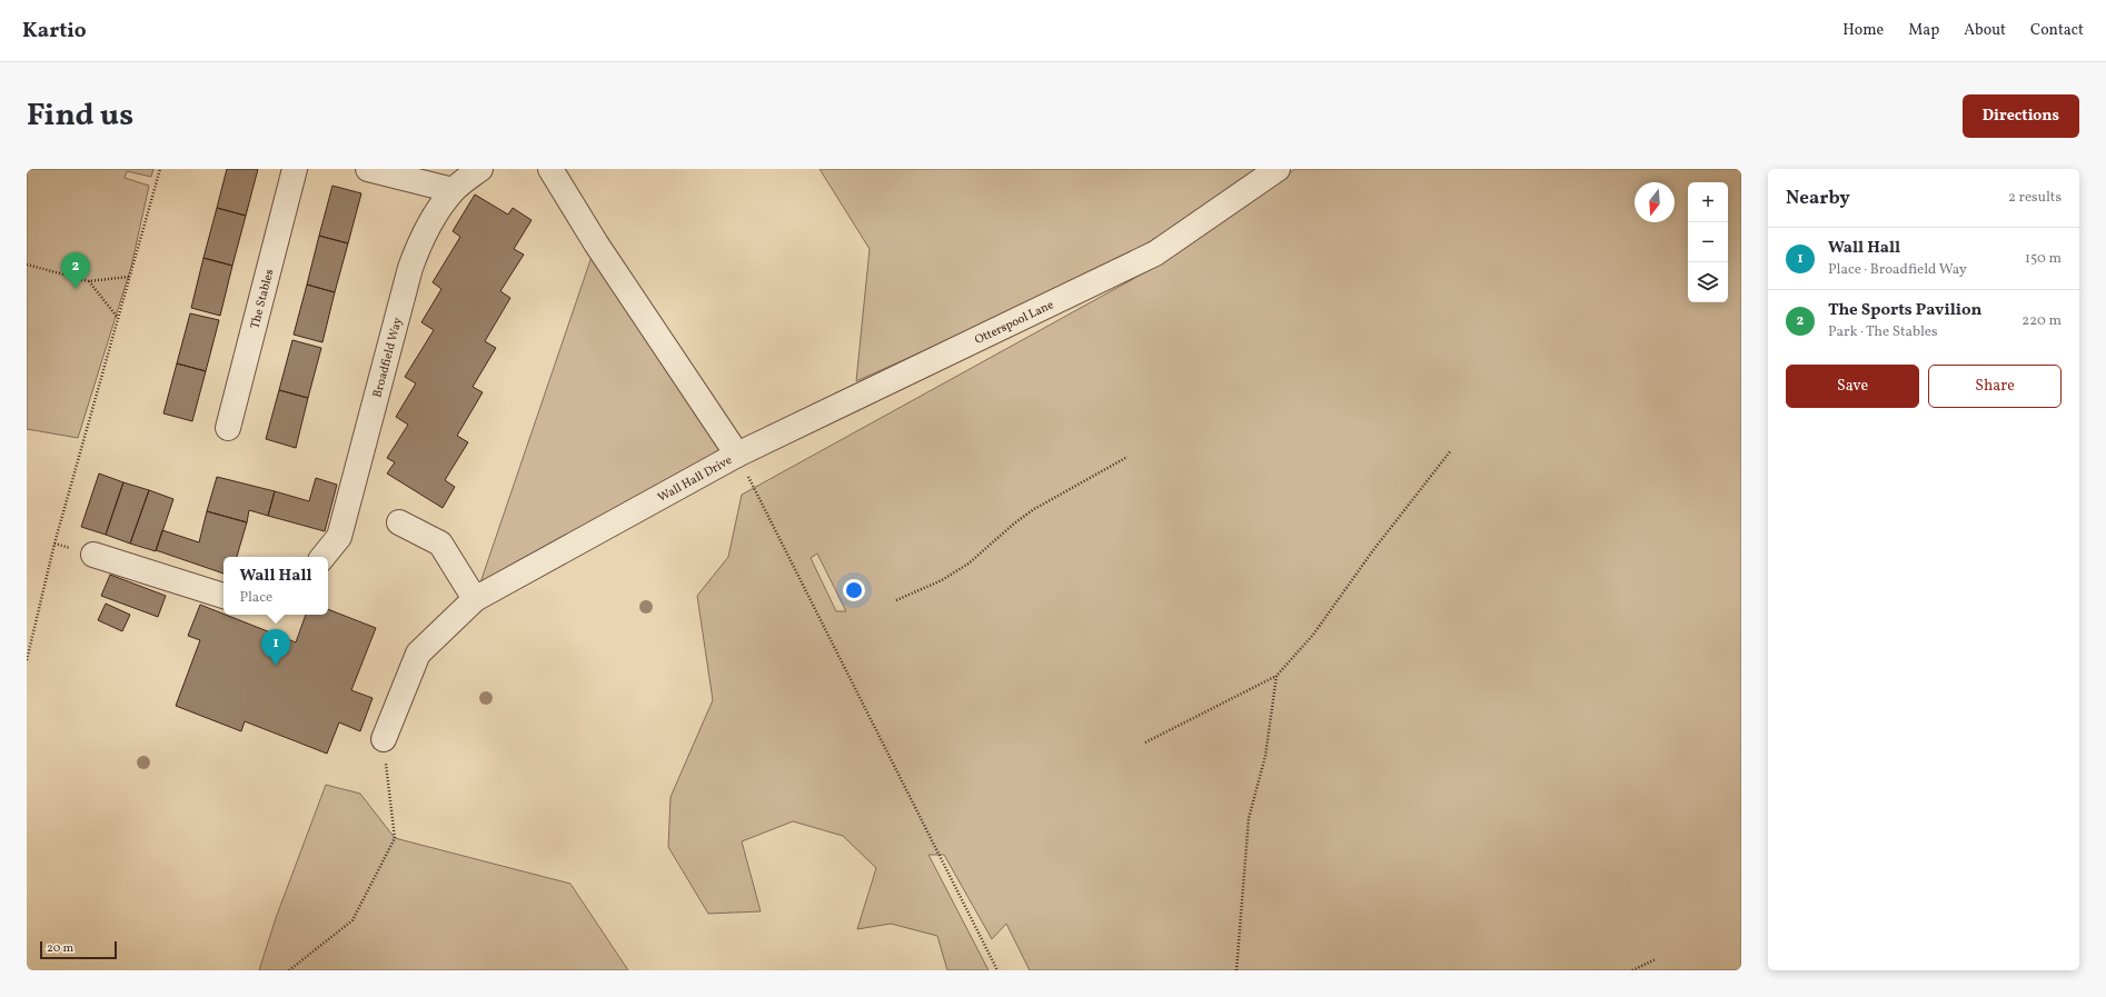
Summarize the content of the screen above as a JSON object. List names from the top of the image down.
{
  "streets": {
    "street": [
      "The Stables",
      "Otterspool Lane",
      "Broadfield Way",
      "Wall Hall Drive"
    ]
  },
  "crossings": [
    ["Otterspool Lane", "Wall Hall Drive"]
  ],
  "scale_bar": "20 m",
  "north": "bottom",
  "page": {
    "header": "Kartio",
    "nav": [
      "Home",
      "Map",
      "About",
      "Contact"
    ],
    "title": "Find us",
    "buttons": [
      "Directions",
      ["Save", "Share"]
    ],
    "heading": ["Nearby", "2 results"],
    "map_buttons": ["+", "−"],
    "list": [
      {
        "mark": "1",
        "name": "Wall Hall",
        "note": "Place · Broadfield Way",
        "value": "150 m"
      },
      {
        "mark": "2",
        "name": "The Sports Pavilion",
        "note": "Park · The Stables",
        "value": "220 m"
      }
    ],
    "pins": ["2", "1"],
    "popup": ["Wall Hall", "Place"],
    "scale": "20 m"
  }
}
